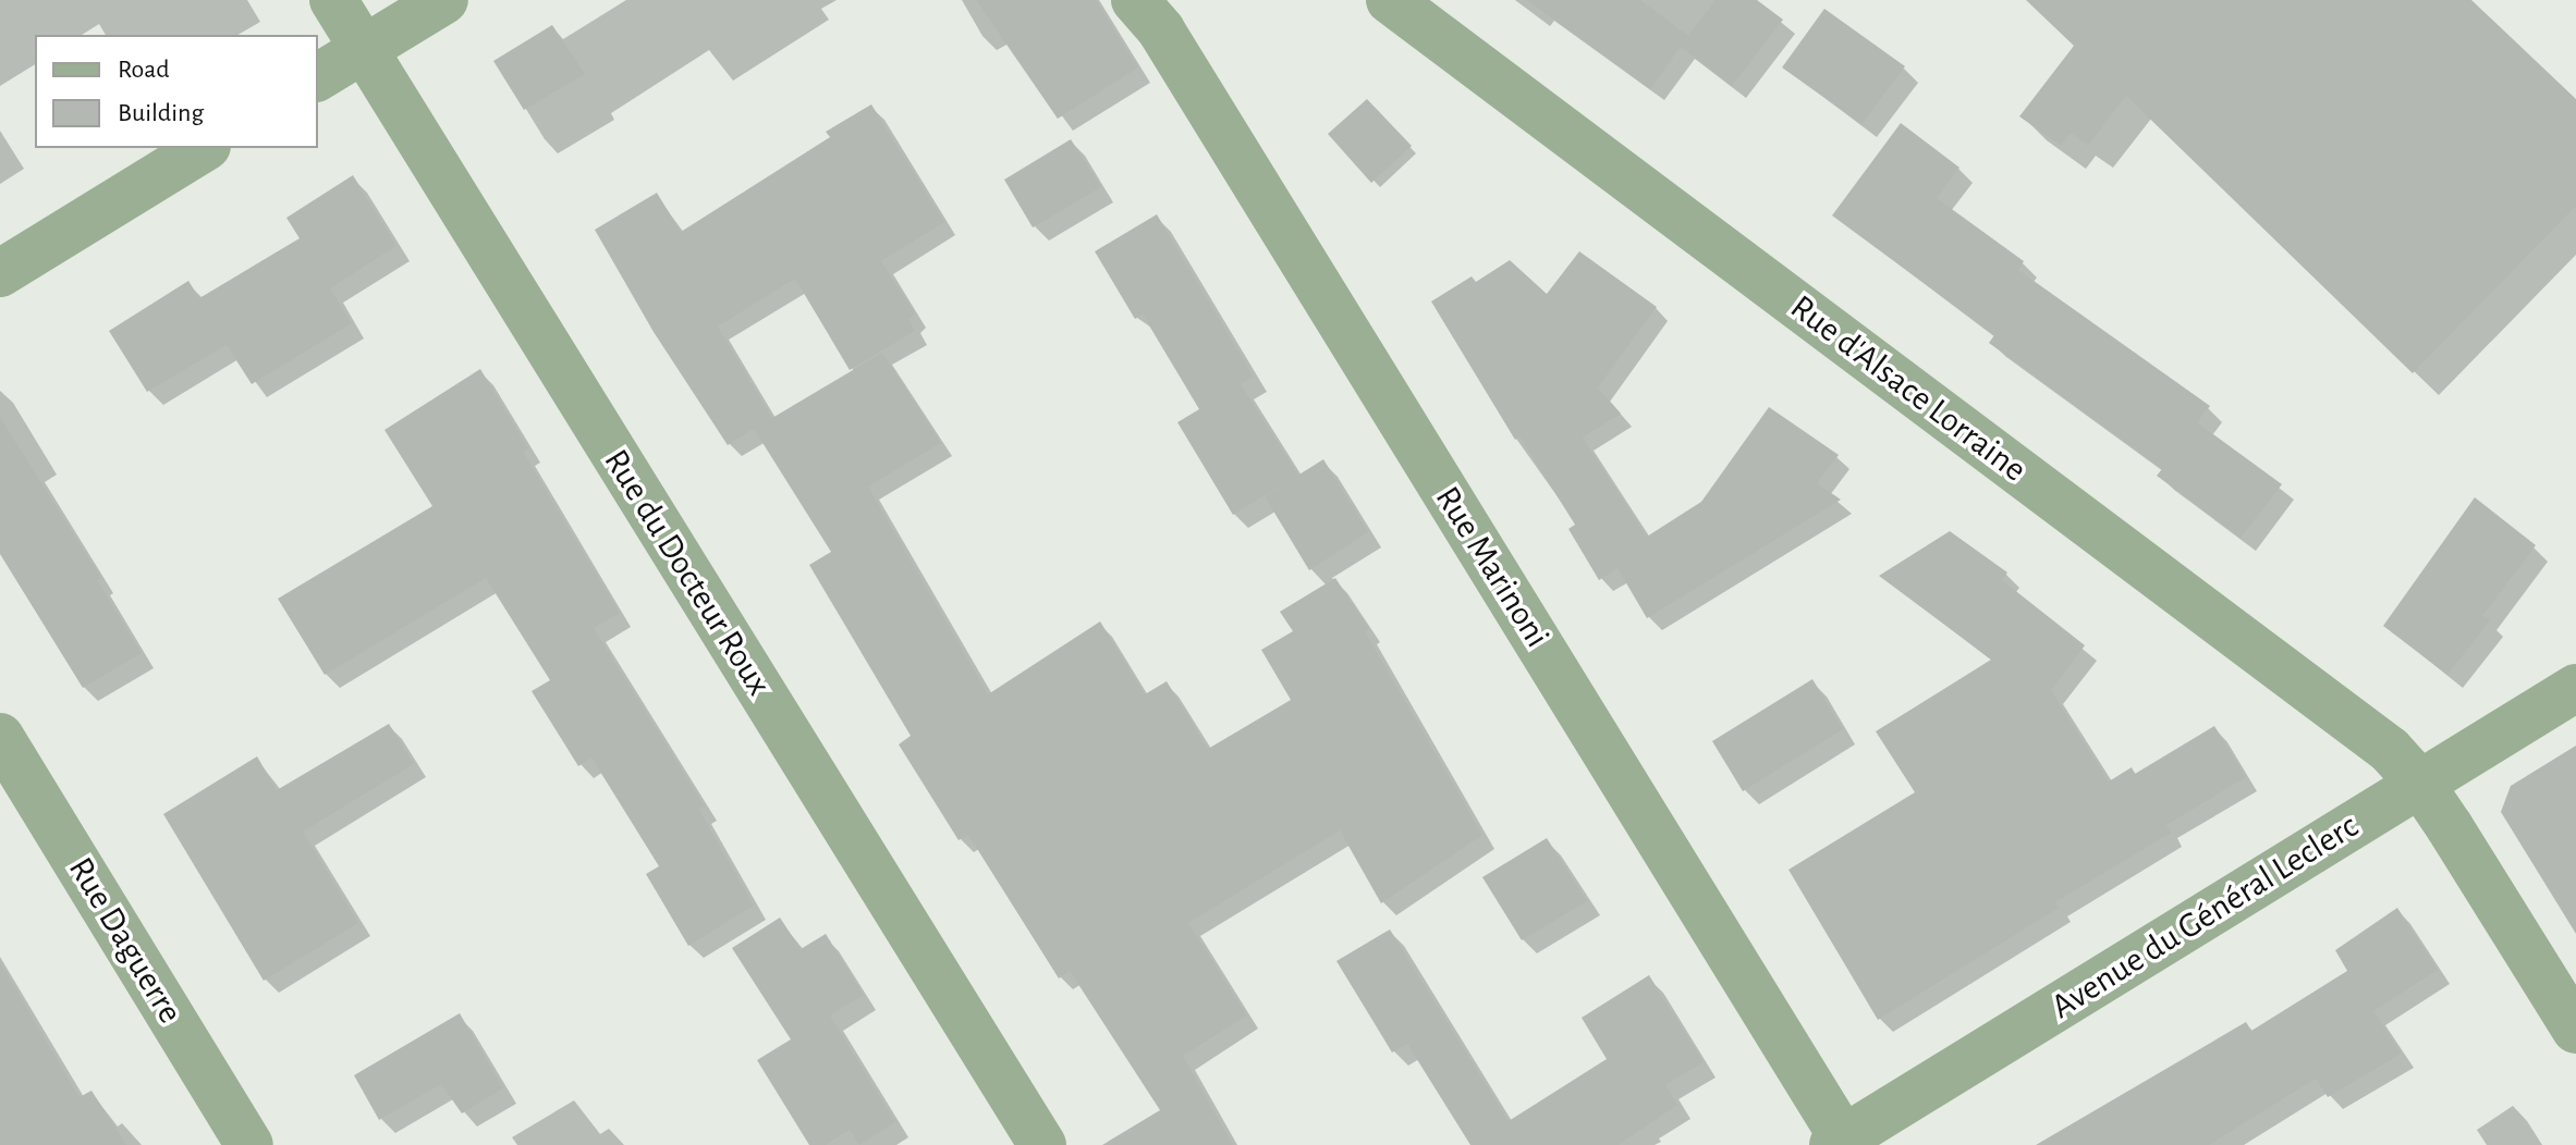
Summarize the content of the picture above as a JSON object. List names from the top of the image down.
{
  "streets": {
    "street": [
      "Rue d'Alsace Lorraine",
      "Rue Marinoni",
      "Rue du Docteur Roux",
      "Avenue du Général Leclerc",
      "Rue Daguerre"
    ]
  },
  "crossings": [
    ["Rue d'Alsace Lorraine", "Avenue du Général Leclerc"],
    ["Rue Marinoni", "Avenue du Général Leclerc"]
  ],
  "legend": ["Road", "Building"]
}
